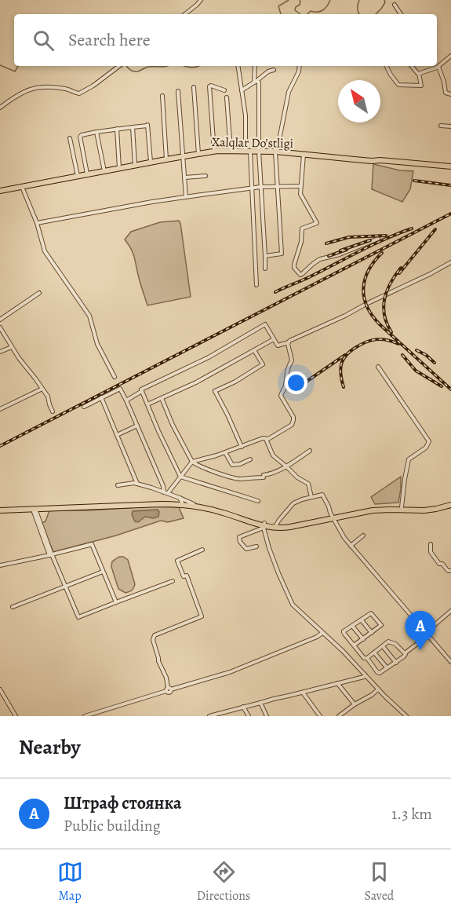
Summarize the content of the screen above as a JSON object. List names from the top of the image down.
{
  "streets": {
    "main road": ["Xalqlar Do’stligi"]
  },
  "north": "top left",
  "page": {
    "search": "Search here",
    "pins": "A",
    "heading": "Nearby",
    "list": [
      {
        "mark": "A",
        "name": "Штраф стоянка",
        "note": "Public building",
        "value": "1.3 km"
      }
    ],
    "nav": ["Map", "Directions", "Saved"]
  }
}
